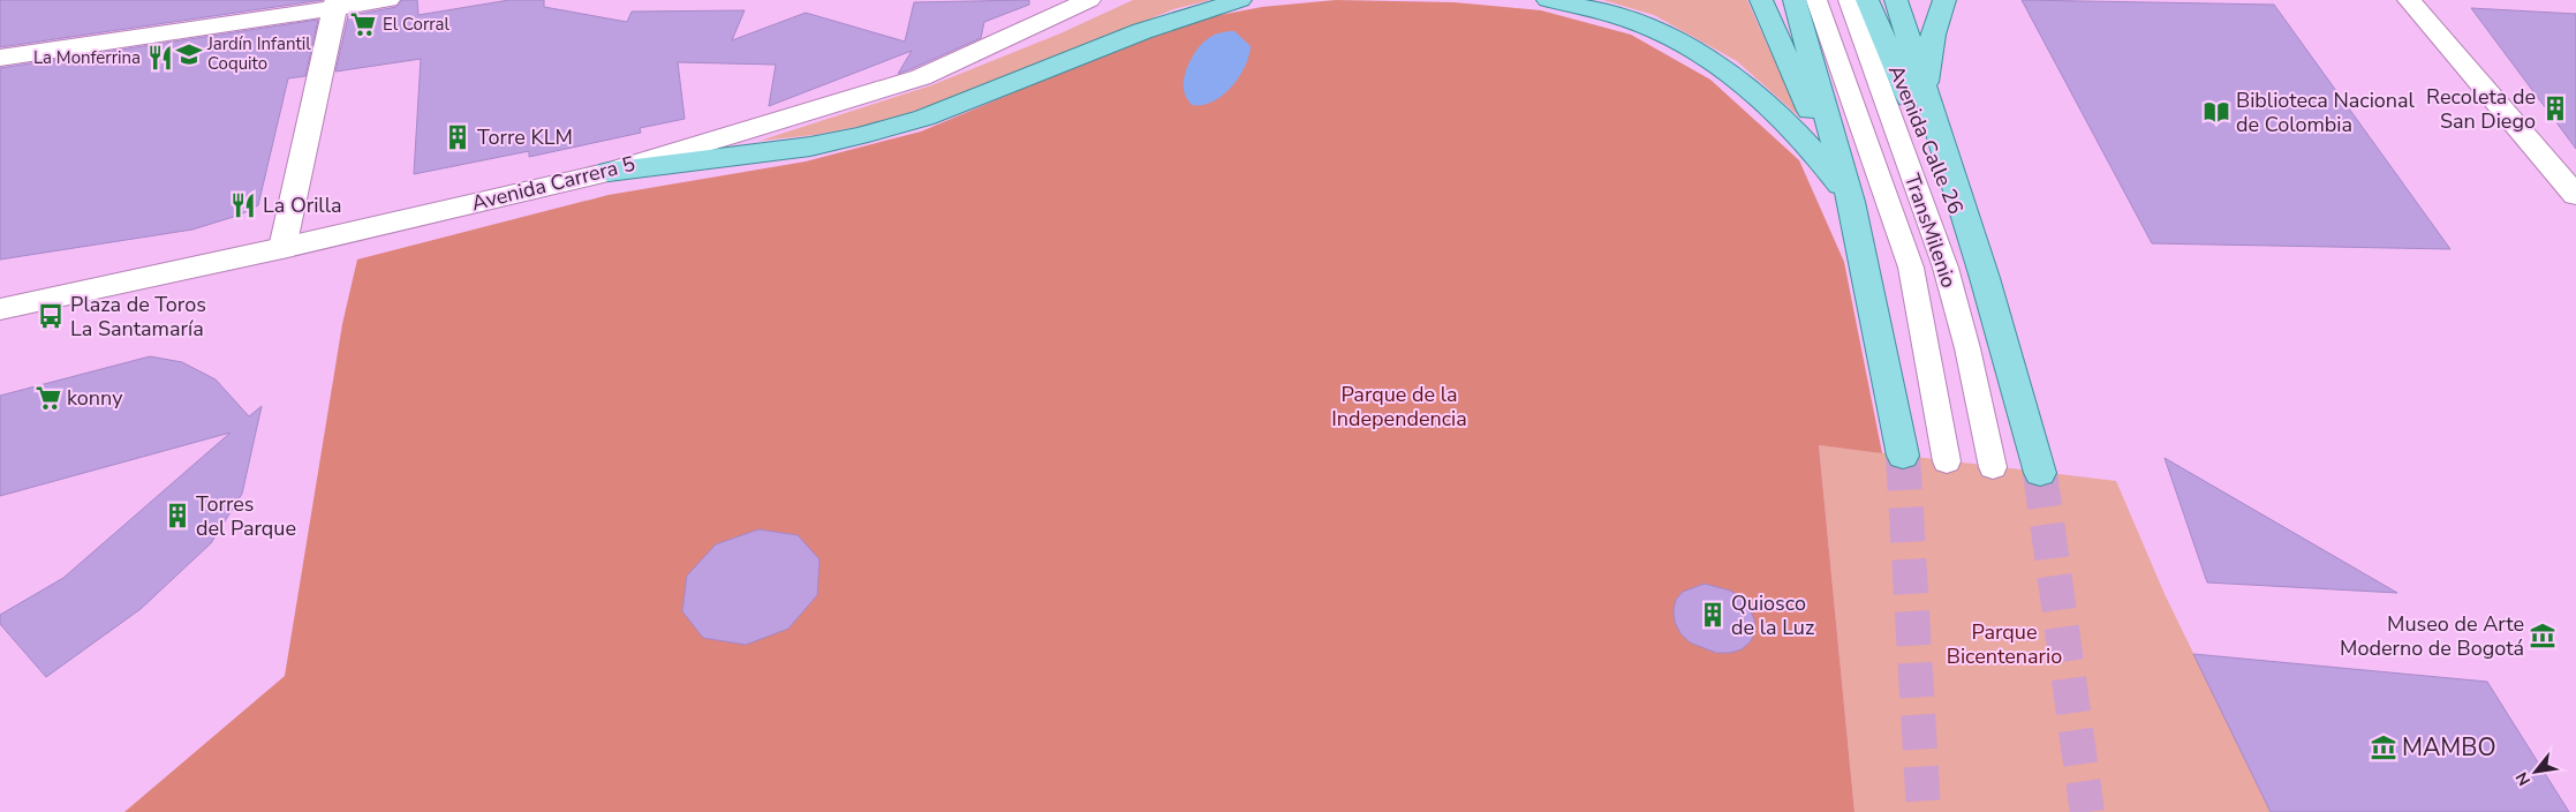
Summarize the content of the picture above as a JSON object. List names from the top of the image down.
{
  "streets": {
    "main road": ["Avenida Calle 26"],
    "street": ["Avenida Carrera 5"],
    "lane": ["TransMilenio"]
  },
  "parks": ["Parque de la Independencia", "Parque Bicentenario"],
  "places": {
    "supermarket": ["El Corral", "konny"],
    "school or university": ["Jardín Infantil Coquito"],
    "restaurant": ["La Monferrina", "La Orilla"],
    "building": [
      "Recoleta de San Diego",
      "Torre KLM",
      "Torres del Parque",
      "Quiosco de la Luz"
    ],
    "library": ["Biblioteca Nacional de Colombia"],
    "bus stop": ["Plaza de Toros La Santamaría"],
    "museum": ["Museo de Arte Moderno de Bogotá", "MAMBO"]
  },
  "north": "bottom left"
}
